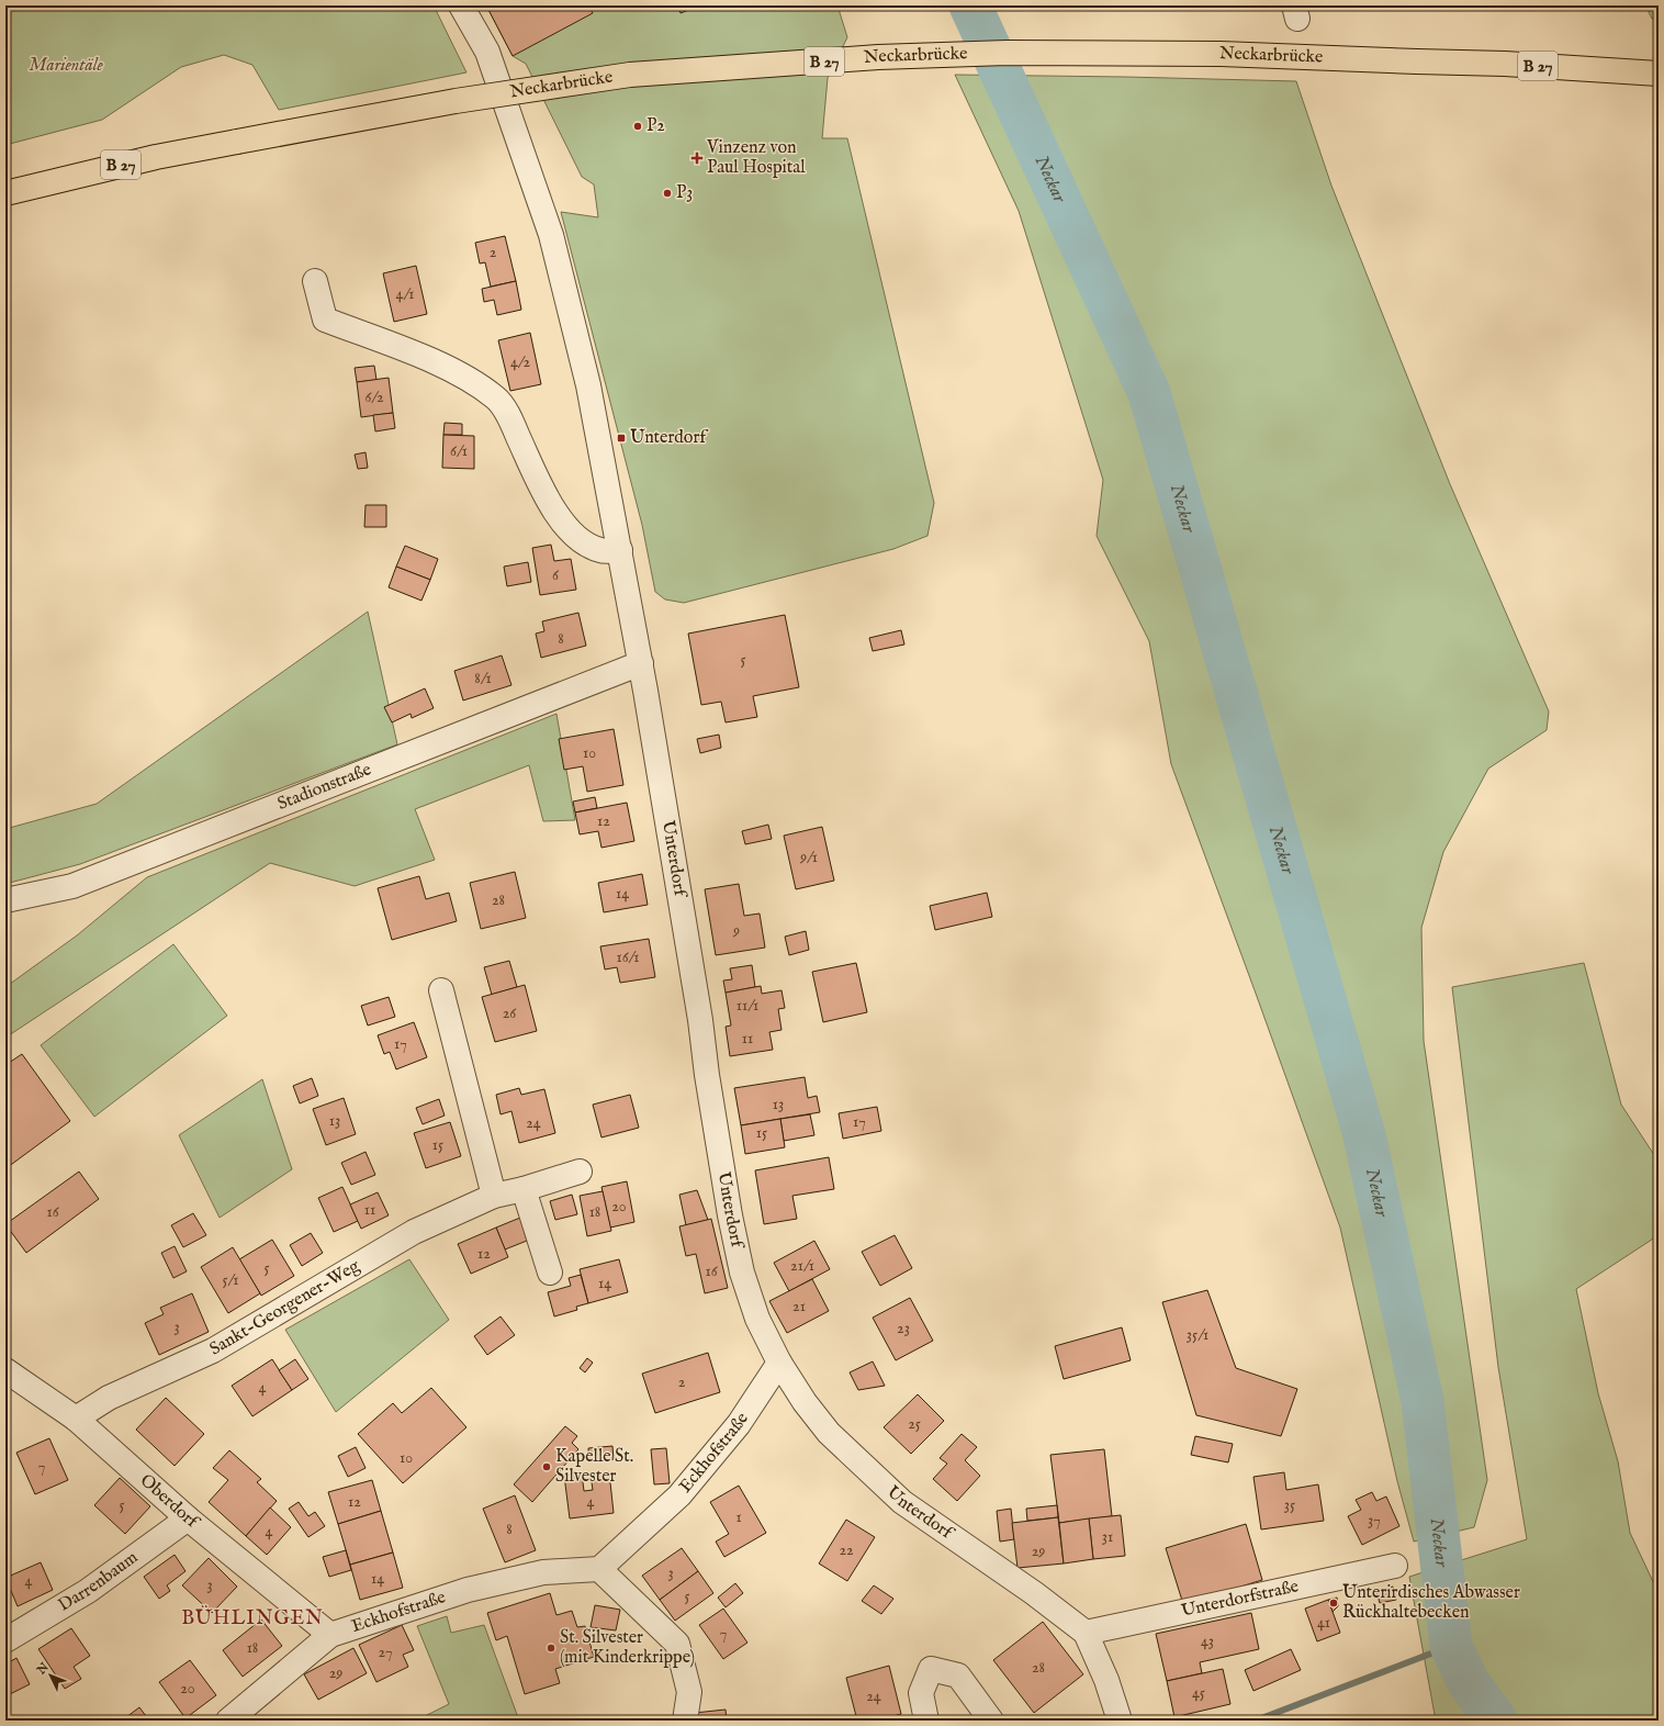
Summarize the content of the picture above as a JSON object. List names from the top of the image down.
{
  "streets": {
    "main road": ["Neckarbrücke", "B 27"],
    "street": [
      "Stadionstraße",
      "Unterdorf",
      "Sankt-Georgener-Weg",
      "Eckhofstraße",
      "Oberdorf",
      "Darrenbaum",
      "Unterdorfstraße"
    ]
  },
  "crossings": [
    ["Stadionstraße", "Unterdorf"],
    ["Unterdorf", "Eckhofstraße"],
    ["Unterdorf", "Unterdorfstraße"],
    ["Sankt-Georgener-Weg", "Oberdorf"],
    ["Eckhofstraße", "Oberdorf"],
    ["Oberdorf", "Darrenbaum"]
  ],
  "districts": ["BÜHLINGEN"],
  "water": ["Neckar"],
  "parks": ["Marientäle"],
  "places": {
    "other": [
      "P2",
      "P3",
      "Kapelle St. Silvester",
      "Unterirdisches Abwasser Rückhaltebecken",
      "St. Silvester (mit Kinderkrippe)"
    ],
    "health": ["Vinzenz von Paul Hospital"],
    "transit": ["Unterdorf"]
  },
  "house_numbers": [
    "2",
    "4/1",
    "4/2",
    "6/2",
    "6/1",
    "6",
    "8",
    "5",
    "8/1",
    "10",
    "12",
    "9/1",
    "14",
    "28",
    "9",
    "16/1",
    "11/1",
    "26",
    "11",
    "17",
    "13",
    "13",
    "17",
    "24",
    "15",
    "15",
    "20",
    "11",
    "16",
    "18",
    "12",
    "21/1",
    "5",
    "16",
    "5/1",
    "14",
    "21",
    "3",
    "23",
    "35/1",
    "2",
    "4",
    "25",
    "10",
    "7",
    "12",
    "4",
    "5",
    "35",
    "1",
    "37",
    "8",
    "4",
    "31",
    "22",
    "29",
    "3",
    "14",
    "4",
    "3",
    "5",
    "41",
    "7",
    "43",
    "18",
    "27",
    "28",
    "29",
    "20",
    "45",
    "24"
  ],
  "north": "top left"
}
